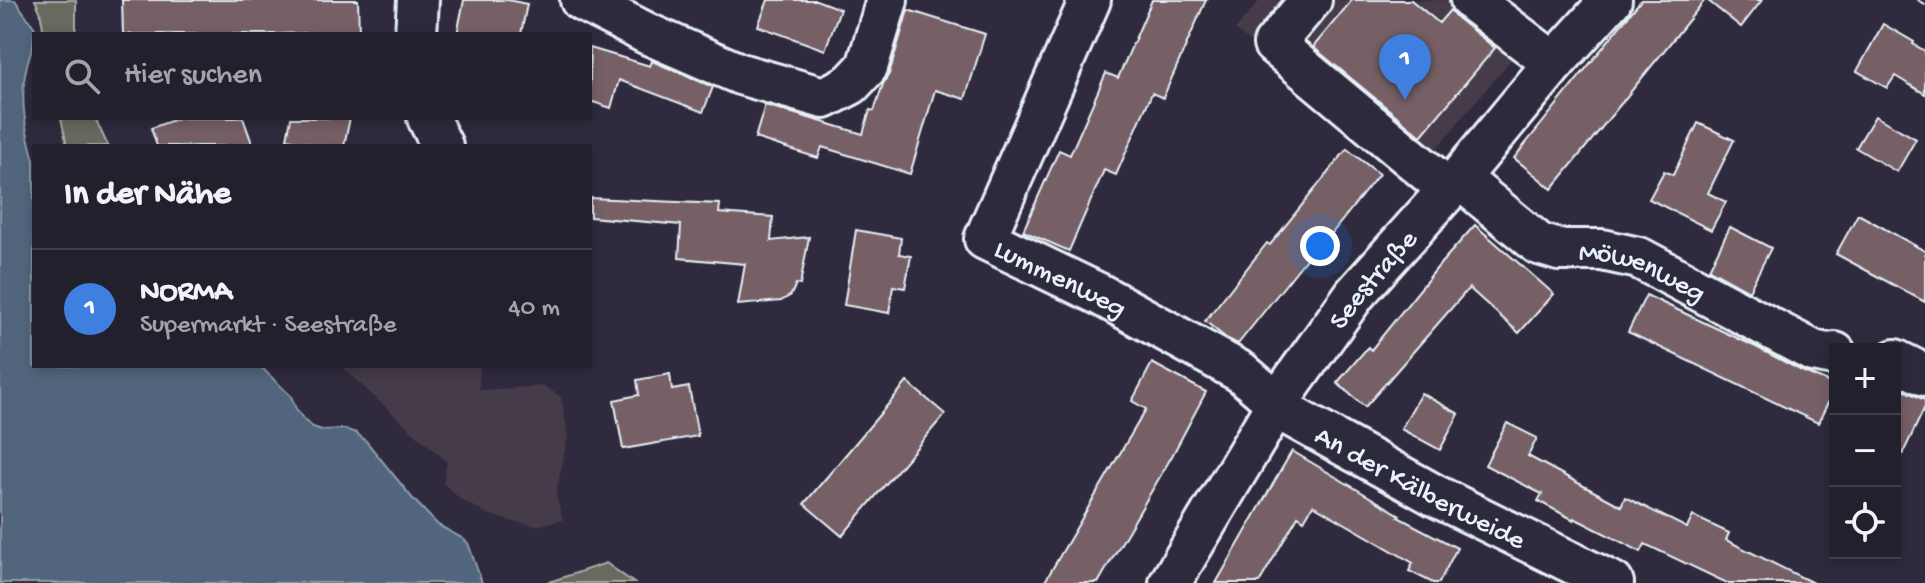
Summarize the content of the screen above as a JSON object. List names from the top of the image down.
{
  "streets": {
    "street": [
      "Möwenweg",
      "Lummenweg",
      "Seestraße",
      "An der Kälberweide"
    ]
  },
  "crossings": [
    ["Möwenweg", "Seestraße"],
    ["Lummenweg", "Seestraße"],
    ["Lummenweg", "An der Kälberweide"],
    ["Seestraße", "An der Kälberweide"]
  ],
  "page": {
    "search": "Hier suchen",
    "pins": "1",
    "heading": "In der Nähe",
    "list": [
      {
        "mark": "1",
        "name": "NORMA",
        "note": "Supermarkt · Seestraße",
        "value": "40 m"
      }
    ],
    "map_buttons": ["+", "−"]
  }
}
